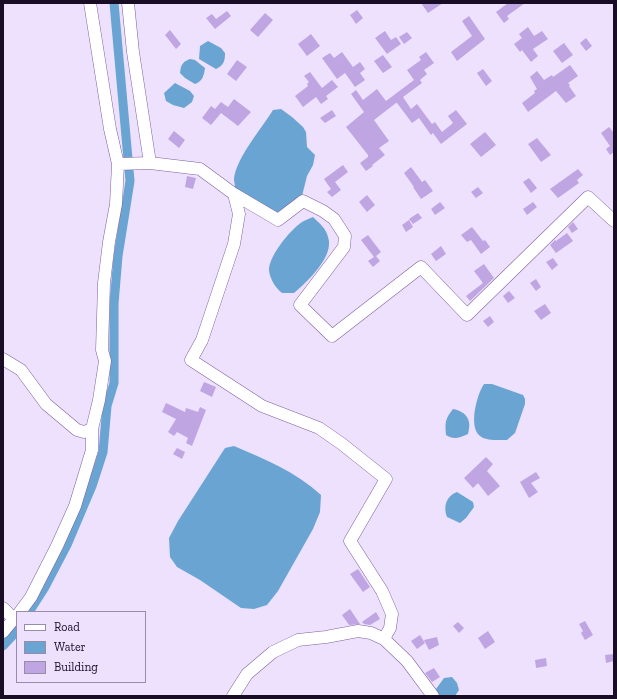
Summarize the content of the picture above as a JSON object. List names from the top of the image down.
{
  "legend": ["Road", "Water", "Building"]
}
